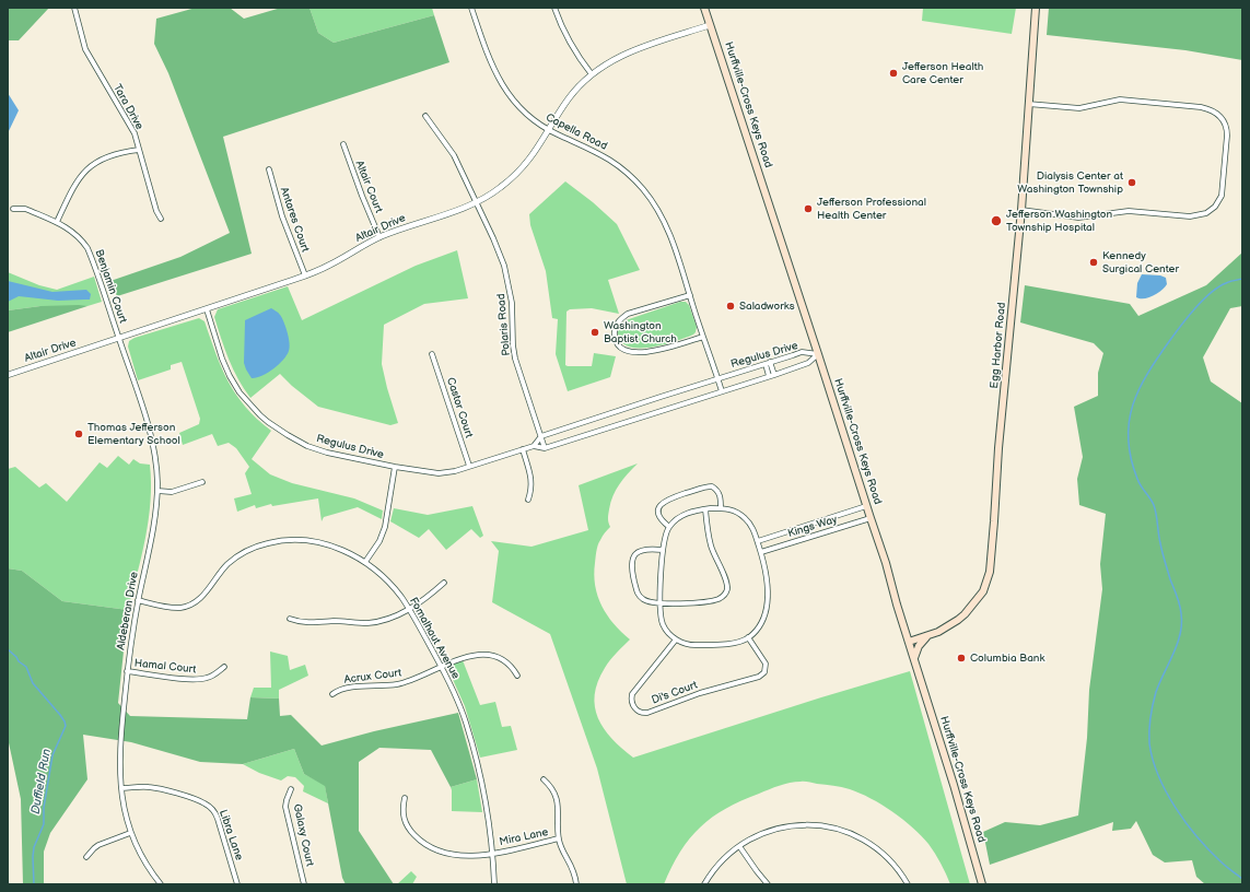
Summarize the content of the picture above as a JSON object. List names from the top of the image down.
{
  "streets": {
    "main road": ["Hurffville-Cross Keys Road", "Egg Harbor Road"],
    "street": [
      "Tara Drive",
      "Capella Road",
      "Altair Court",
      "Antares Court",
      "Altair Drive",
      "Benjamin Court",
      "Polaris Road",
      "Regulus Drive",
      "Castor Court",
      "Kings Way",
      "Aldeberan Drive",
      "Fomalhaut Avenue",
      "Hamal Court",
      "Acrux Court",
      "Di's Court",
      "Libra Lane",
      "Galaxy Court",
      "Mira Lane"
    ]
  },
  "crossings": [
    ["Hurffville-Cross Keys Road", "Altair Drive"],
    ["Hurffville-Cross Keys Road", "Egg Harbor Road"],
    ["Hurffville-Cross Keys Road", "Regulus Drive"],
    ["Hurffville-Cross Keys Road", "Kings Way"],
    ["Capella Road", "Altair Drive"],
    ["Capella Road", "Regulus Drive"],
    ["Altair Court", "Altair Drive"],
    ["Antares Court", "Altair Drive"],
    ["Altair Drive", "Benjamin Court"],
    ["Altair Drive", "Polaris Road"],
    ["Altair Drive", "Regulus Drive"],
    ["Altair Drive", "Aldeberan Drive"],
    ["Benjamin Court", "Aldeberan Drive"],
    ["Polaris Road", "Regulus Drive"],
    ["Regulus Drive", "Castor Court"],
    ["Aldeberan Drive", "Fomalhaut Avenue"],
    ["Aldeberan Drive", "Hamal Court"],
    ["Aldeberan Drive", "Libra Lane"],
    ["Fomalhaut Avenue", "Acrux Court"],
    ["Fomalhaut Avenue", "Mira Lane"]
  ],
  "water": ["Duffield Run"],
  "places": [
    "Jefferson Health Care Center",
    "Dialysis Center at Washington Township",
    "Jefferson Professional Health Center",
    "Jefferson Washington Township Hospital",
    "Kennedy Surgical Center",
    "Saladworks",
    "Washington Baptist Church",
    "Thomas Jefferson Elementary School",
    "Columbia Bank"
  ]
}
